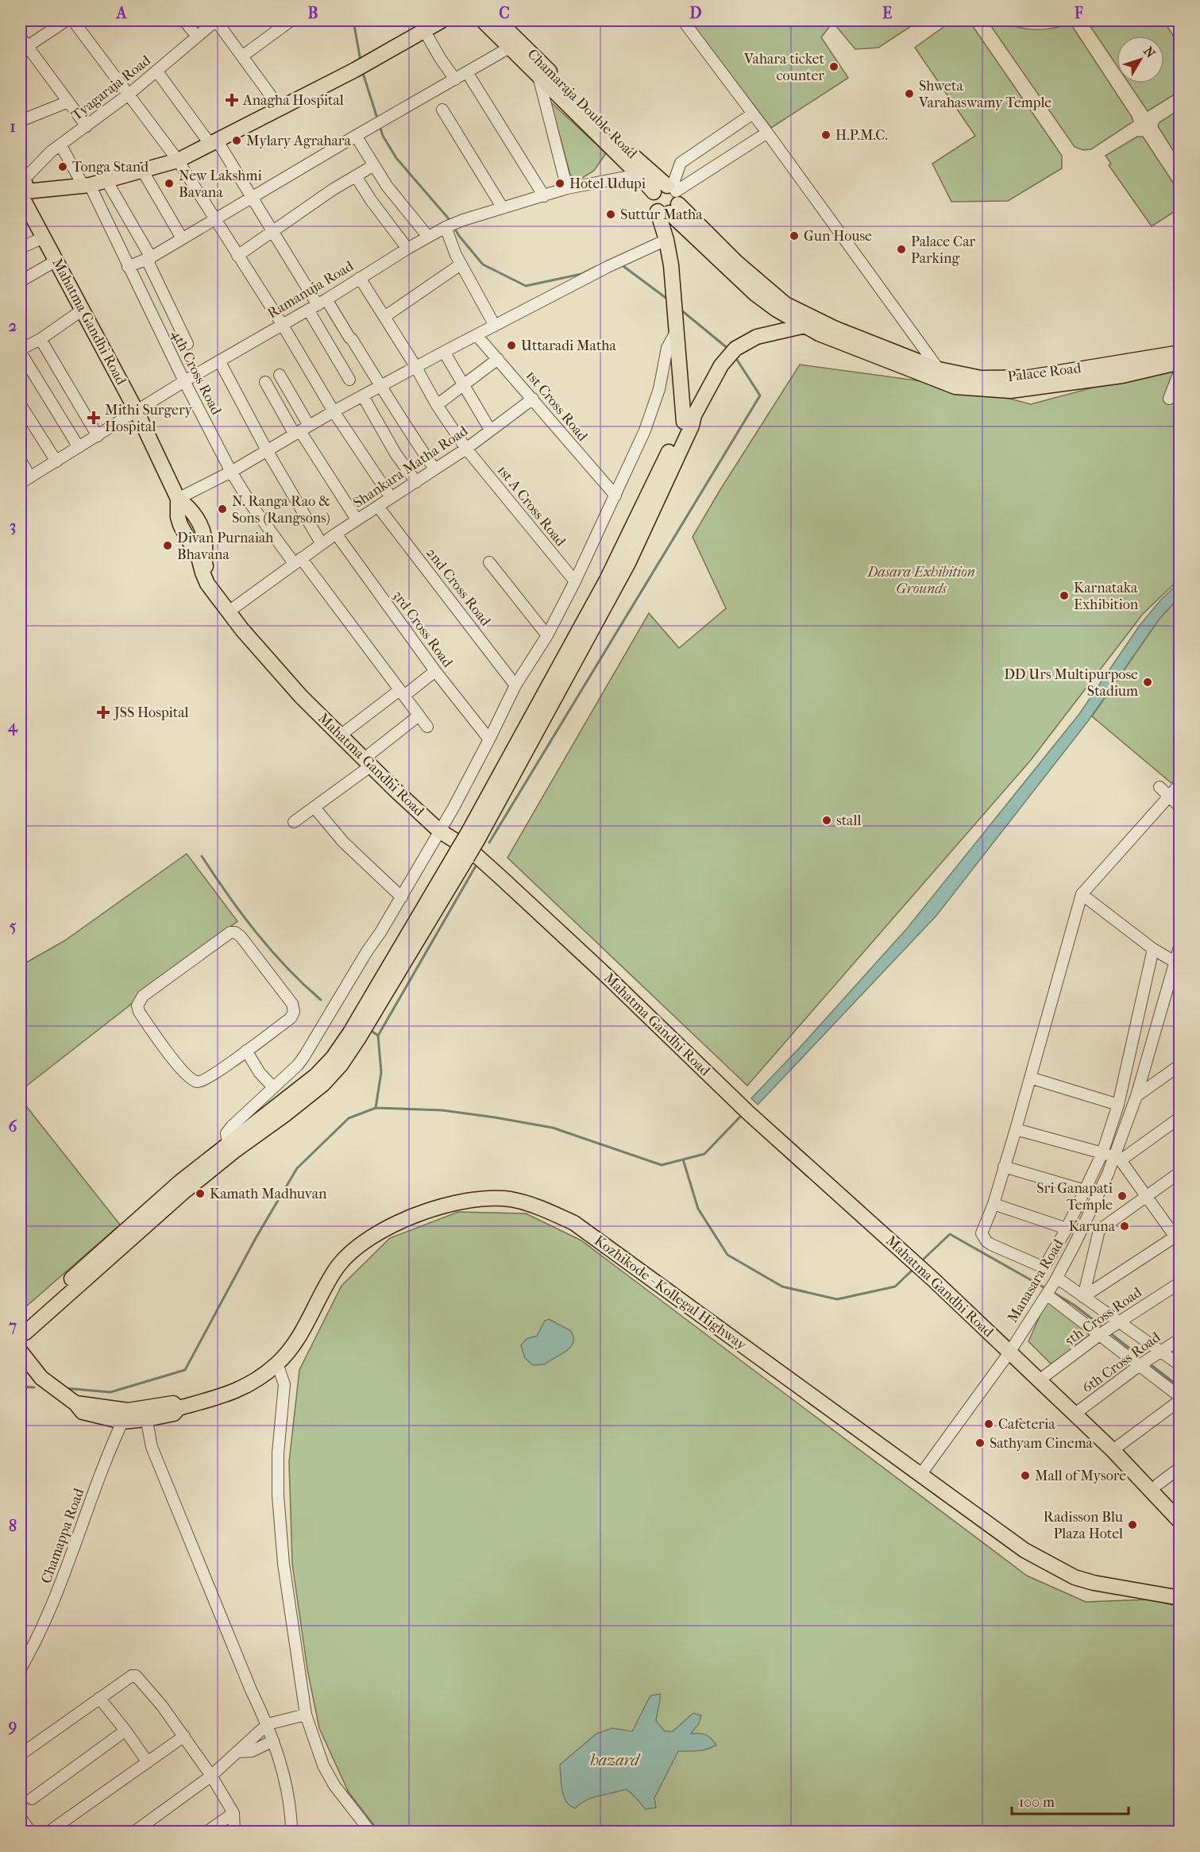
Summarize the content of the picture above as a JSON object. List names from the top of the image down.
{
  "streets": {
    "main road": [
      "Chamaraja Double Road",
      "Mahatma Gandhi Road",
      "Palace Road",
      "Kozhikode - Kollegal Highway"
    ],
    "street": [
      "Tyagaraja Road",
      "Ramanuja Road",
      "4th Cross Road",
      "1st Cross Road",
      "Shankara Matha Road",
      "1st A Cross Road",
      "2nd Cross Road",
      "3rd Cross Road",
      "Manasara Road",
      "5th Cross Road",
      "6th Cross Road",
      "Chamappa Road"
    ]
  },
  "crossings": [
    ["Tyagaraja Road", "Mahatma Gandhi Road"],
    ["Tyagaraja Road", "4th Cross Road"],
    ["Chamaraja Double Road", "Palace Road"],
    ["Ramanuja Road", "Mahatma Gandhi Road"],
    ["Ramanuja Road", "4th Cross Road"],
    ["Ramanuja Road", "1st A Cross Road"],
    ["Mahatma Gandhi Road", "Shankara Matha Road"],
    ["Mahatma Gandhi Road", "Manasara Road"],
    ["Mahatma Gandhi Road", "5th Cross Road"],
    ["Mahatma Gandhi Road", "6th Cross Road"],
    ["4th Cross Road", "Shankara Matha Road"],
    ["1st Cross Road", "Shankara Matha Road"],
    ["Shankara Matha Road", "1st A Cross Road"],
    ["Shankara Matha Road", "2nd Cross Road"],
    ["Shankara Matha Road", "3rd Cross Road"],
    ["Manasara Road", "Kozhikode - Kollegal Highway"],
    ["Kozhikode - Kollegal Highway", "Chamappa Road"]
  ],
  "water": ["hazard"],
  "parks": ["Dasara Exhibition Grounds"],
  "places": {
    "other": [
      "Vahara ticket counter",
      "Shweta Varahaswamy Temple",
      "H.P.M.C.",
      "Mylary Agrahara",
      "Tonga Stand",
      "New Lakshmi Bavana",
      "Hotel Udupi",
      "Suttur Matha",
      "Gun House",
      "Palace Car Parking",
      "Uttaradi Matha",
      "N. Ranga Rao & Sons (Rangsons)",
      "Divan Purnaiah Bhavana",
      "Karnataka Exhibition",
      "DD Urs Multipurpose Stadium",
      "stall",
      "Kamath Madhuvan",
      "Sri Ganapati Temple",
      "Karuna",
      "Cafeteria",
      "Sathyam Cinema",
      "Mall of Mysore",
      "Radisson Blu Plaza Hotel"
    ],
    "health": ["Anagha Hospital", "Mithi Surgery Hospital", "JSS Hospital"]
  },
  "scale_bar": "100 m",
  "north": "top right",
  "grid": {
    "columns": [
      "A",
      "B",
      "C",
      "D",
      "E",
      "F"
    ],
    "rows": [
      "1",
      "2",
      "3",
      "4",
      "5",
      "6",
      "7",
      "8",
      "9"
    ]
  }
}
